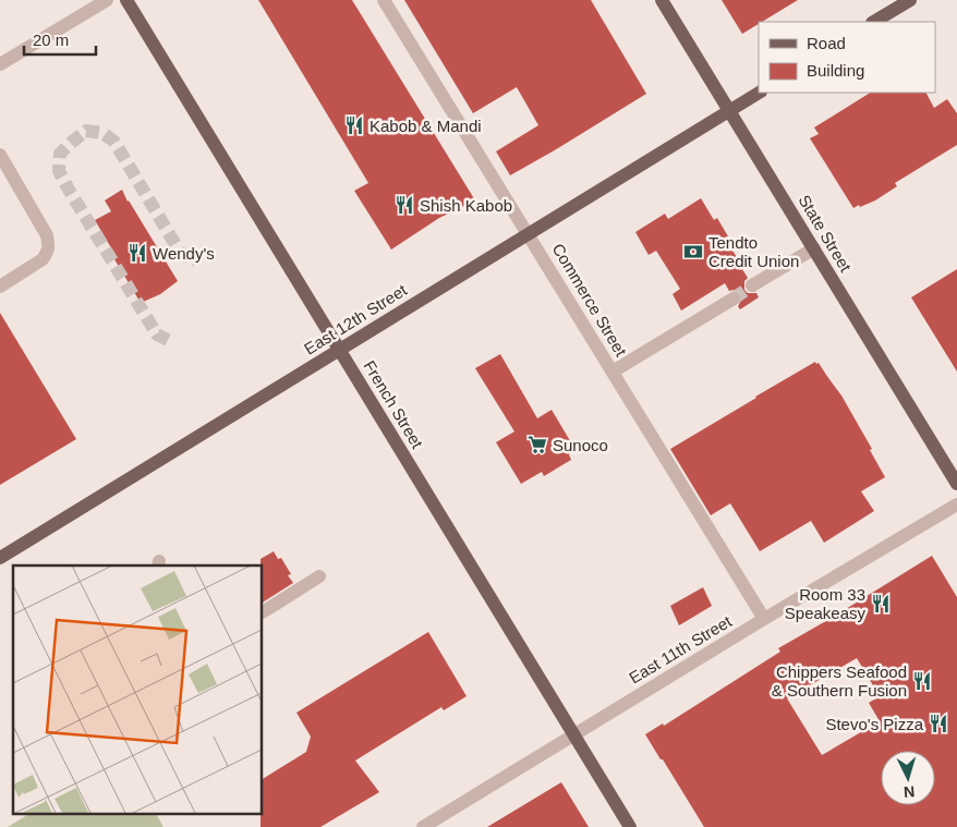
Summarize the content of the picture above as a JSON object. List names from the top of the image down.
{
  "streets": {
    "main road": ["State Street", "East 12th Street", "French Street"],
    "street": ["Commerce Street", "East 11th Street"]
  },
  "crossings": [
    ["State Street", "East 12th Street"],
    ["Commerce Street", "East 12th Street"],
    ["Commerce Street", "East 11th Street"],
    ["East 12th Street", "French Street"],
    ["French Street", "East 11th Street"]
  ],
  "places": {
    "restaurant": [
      "Kabob & Mandi",
      "Shish Kabob",
      "Wendy's",
      "Room 33 Speakeasy",
      "Chippers Seafood & Southern Fusion",
      "Stevo's Pizza"
    ],
    "bank": ["Tendto Credit Union"],
    "supermarket": ["Sunoco"]
  },
  "legend": ["Road", "Building"],
  "scale_bar": "20 m",
  "north": "bottom"
}
